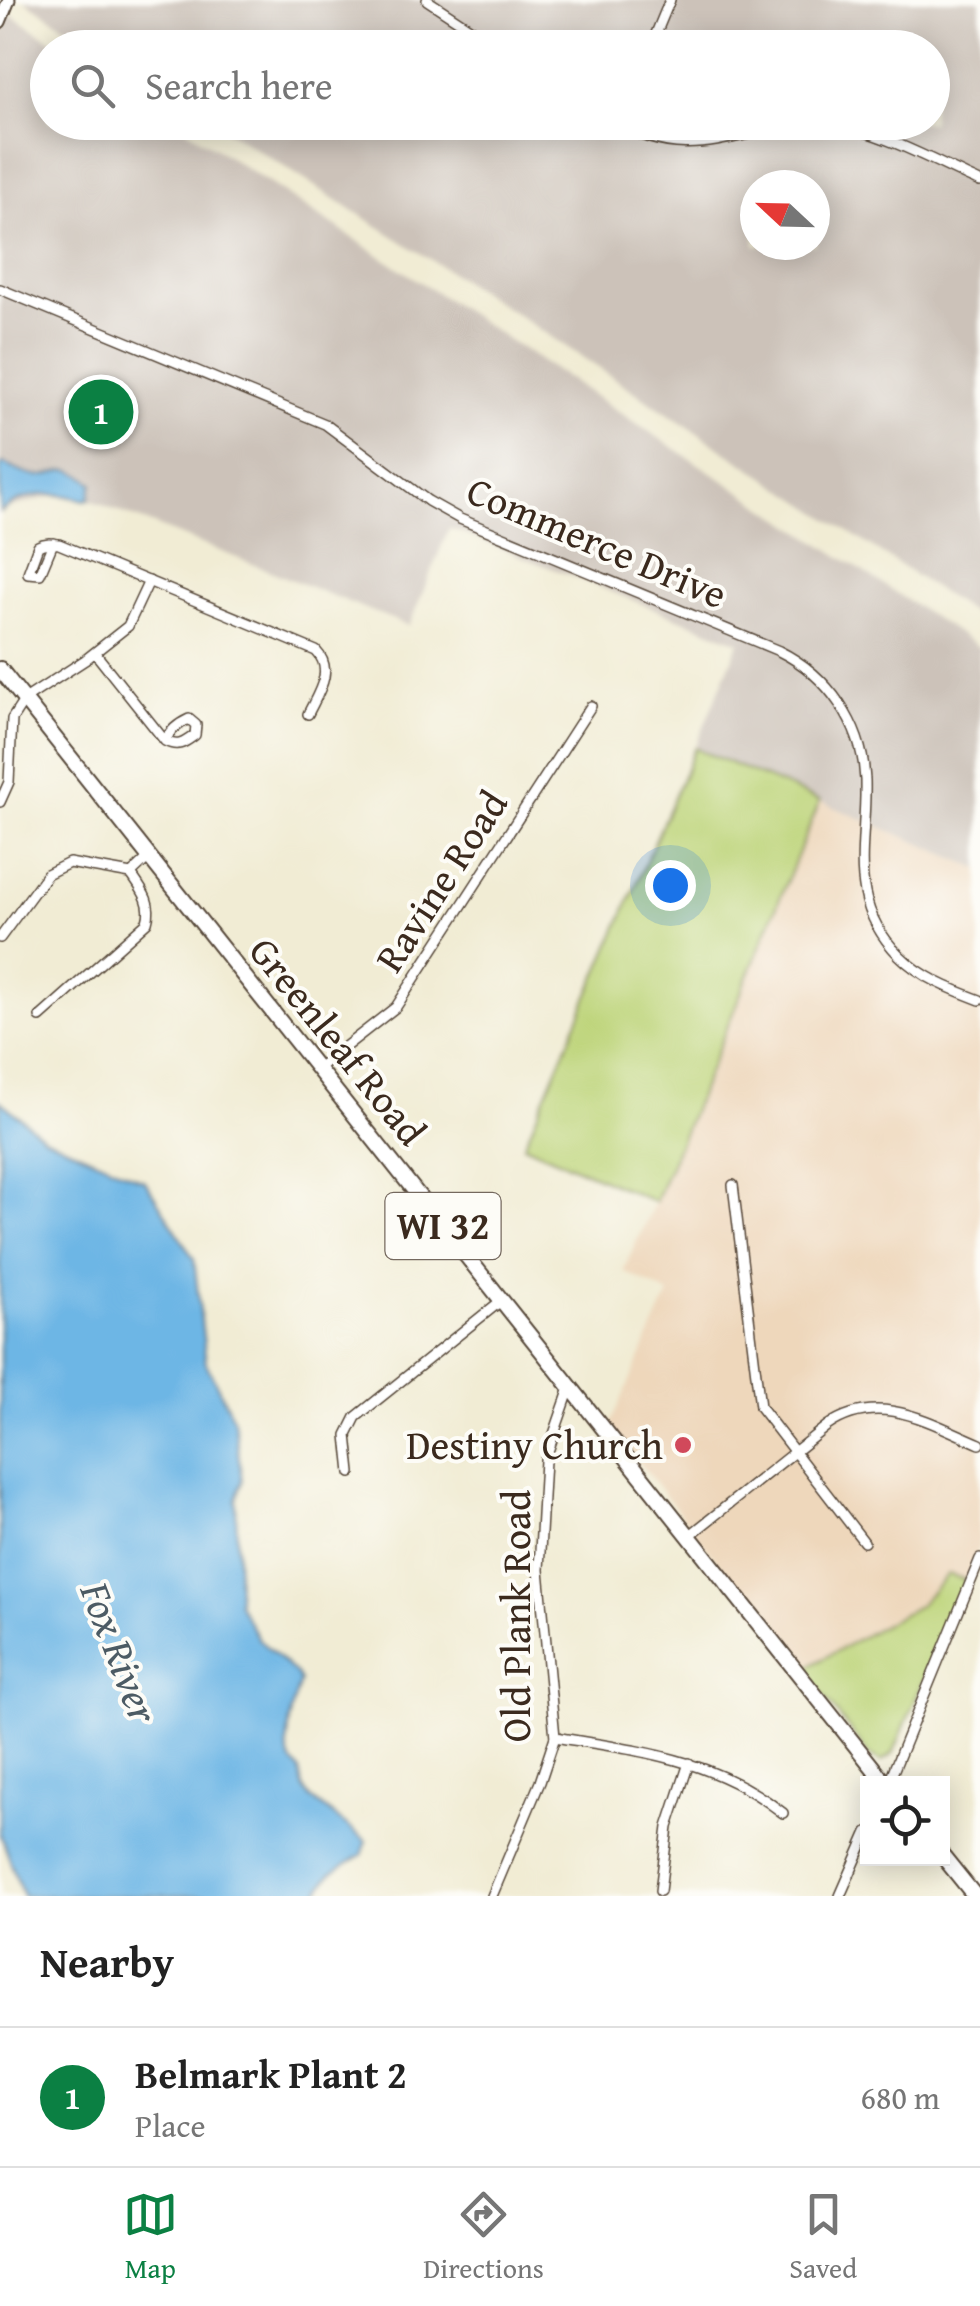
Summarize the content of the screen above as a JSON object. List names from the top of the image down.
{
  "streets": {
    "main road": ["Greenleaf Road", "WI 32"],
    "street": ["Commerce Drive", "Ravine Road", "Old Plank Road"]
  },
  "crossings": [
    ["Ravine Road", "Greenleaf Road"],
    ["Greenleaf Road", "Old Plank Road"]
  ],
  "water": ["Fox River"],
  "places": ["Destiny Church"],
  "north": "left",
  "page": {
    "search": "Search here",
    "pins": "1",
    "heading": "Nearby",
    "list": [
      {
        "mark": "1",
        "name": "Belmark Plant 2",
        "note": "Place",
        "value": "680 m"
      }
    ],
    "nav": ["Map", "Directions", "Saved"]
  }
}
